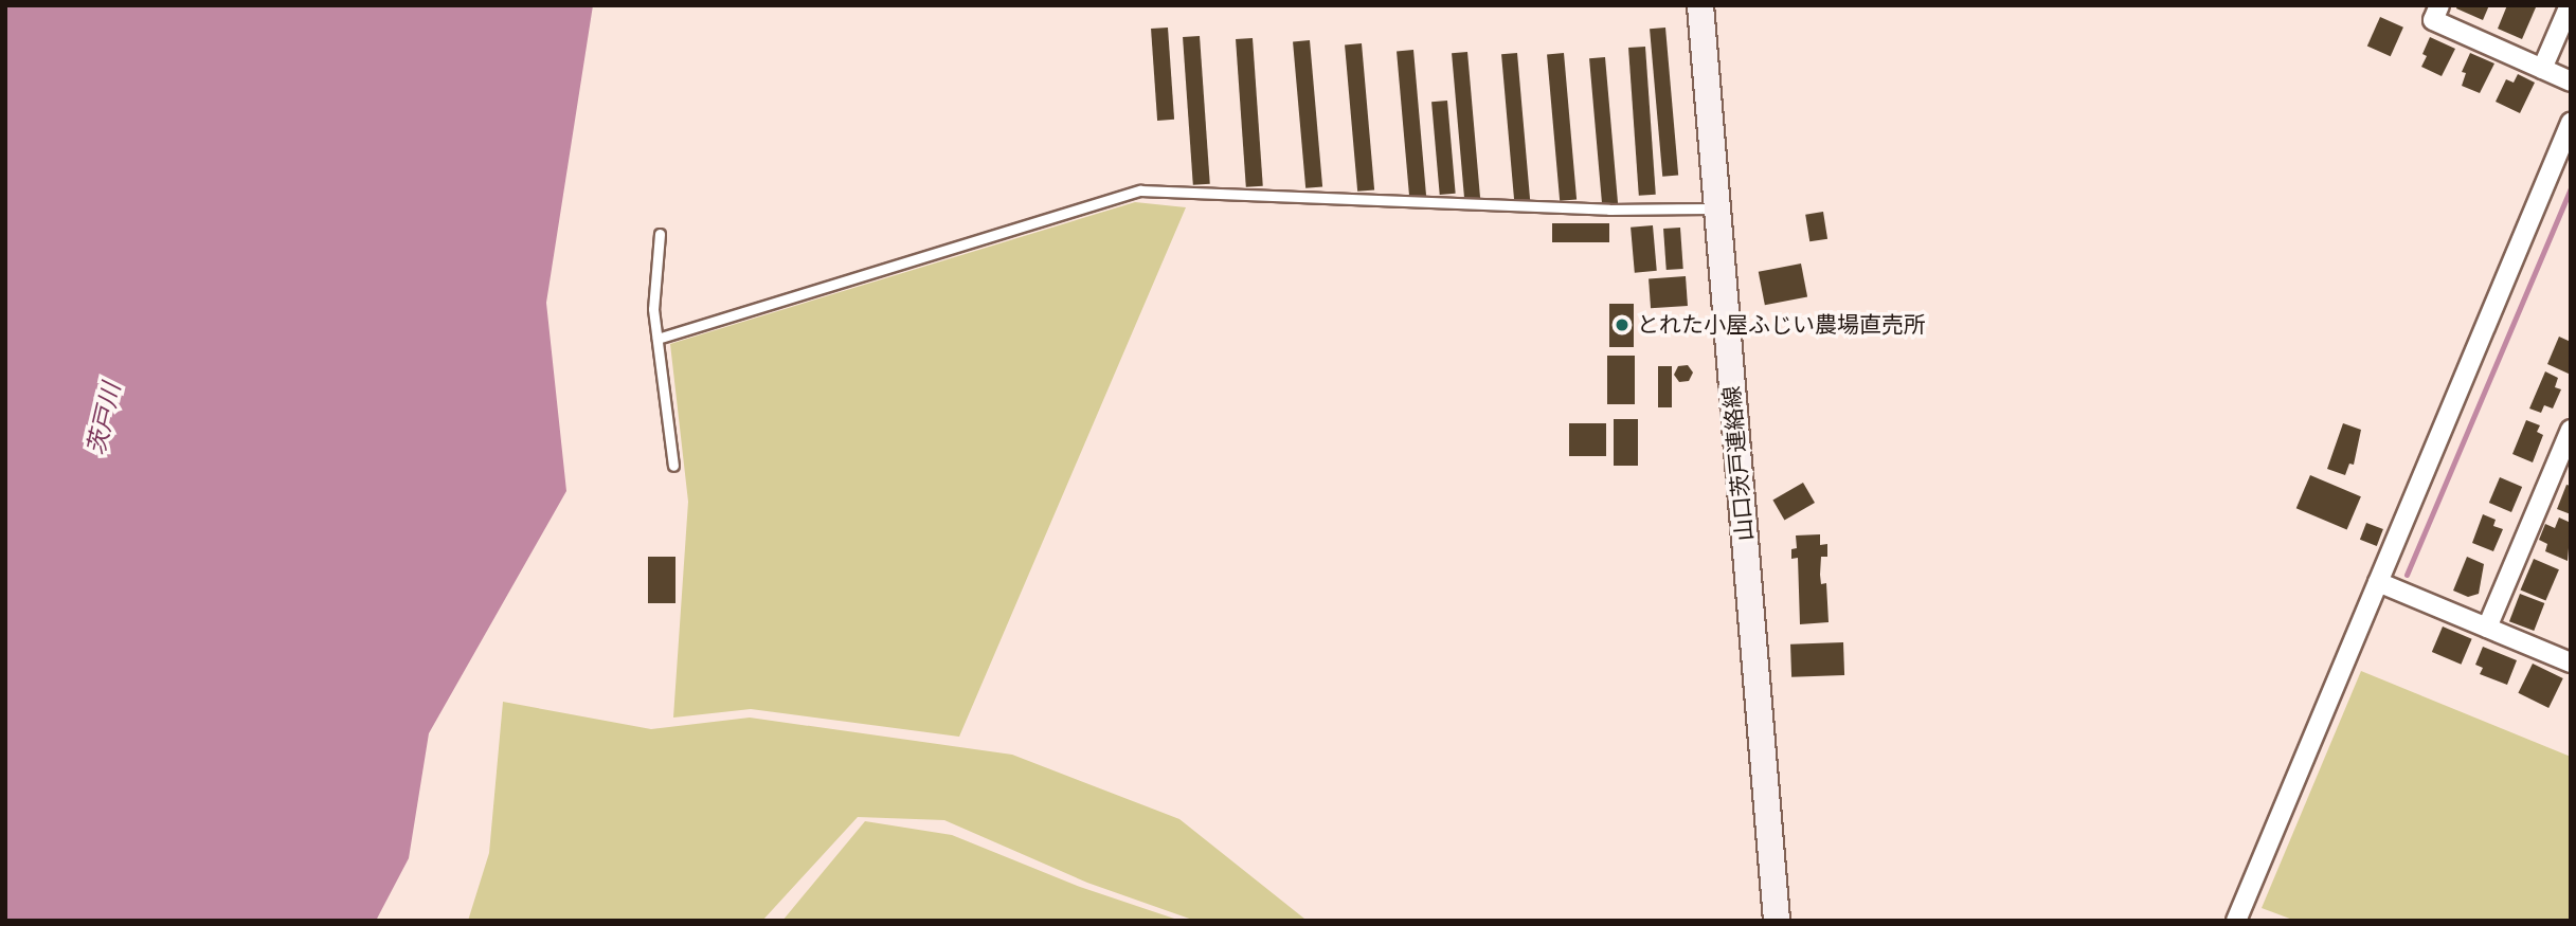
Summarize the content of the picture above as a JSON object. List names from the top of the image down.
{
  "streets": {
    "street": ["山口茨戸連絡線"]
  },
  "water": ["茨戸川"],
  "places": ["とれた小屋ふじい農場直売所"]
}
